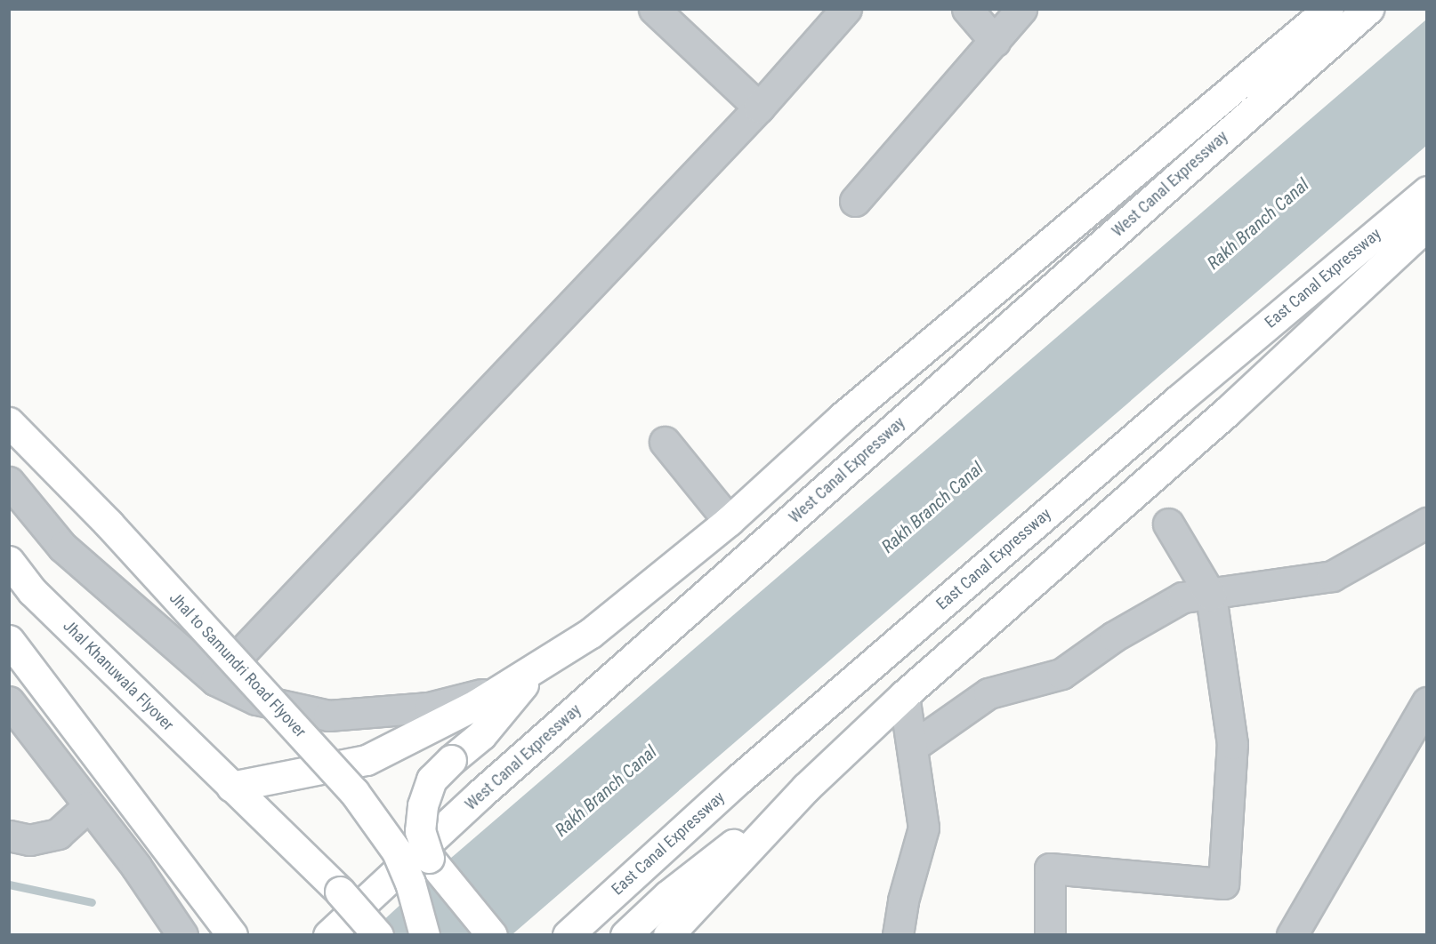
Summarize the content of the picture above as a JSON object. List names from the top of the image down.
{
  "streets": {
    "main road": [
      "West Canal Expressway",
      "East Canal Expressway",
      "Jhal to Samundri Road Flyover",
      "Jhal Khanuwala Flyover"
    ]
  },
  "water": ["Rakh Branch Canal"]
}
